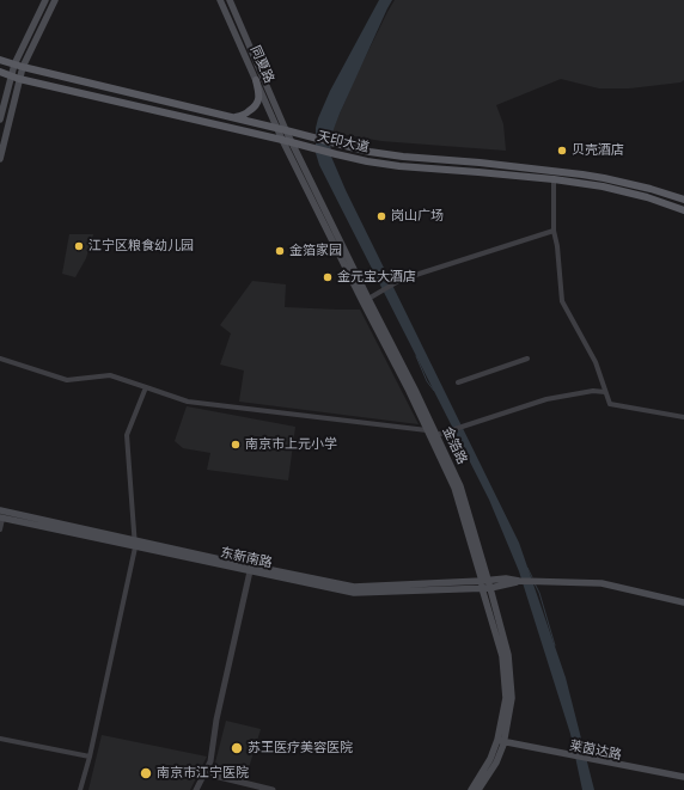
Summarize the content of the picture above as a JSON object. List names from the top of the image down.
{
  "streets": {
    "main road": [
      "同夏路",
      "天印大道",
      "金箔路",
      "东新南路"
    ]
  },
  "crossings": [
    ["同夏路", "天印大道"],
    ["同夏路", "金箔路"],
    ["天印大道", "金箔路"],
    ["金箔路", "东新南路"]
  ],
  "places": [
    "贝壳酒店",
    "岗山广场",
    "江宁区粮食幼儿园",
    "金箔家园",
    "金元宝大酒店",
    "南京市上元小学",
    "苏王医疗美容医院",
    "南京市江宁医院"
  ]
}
